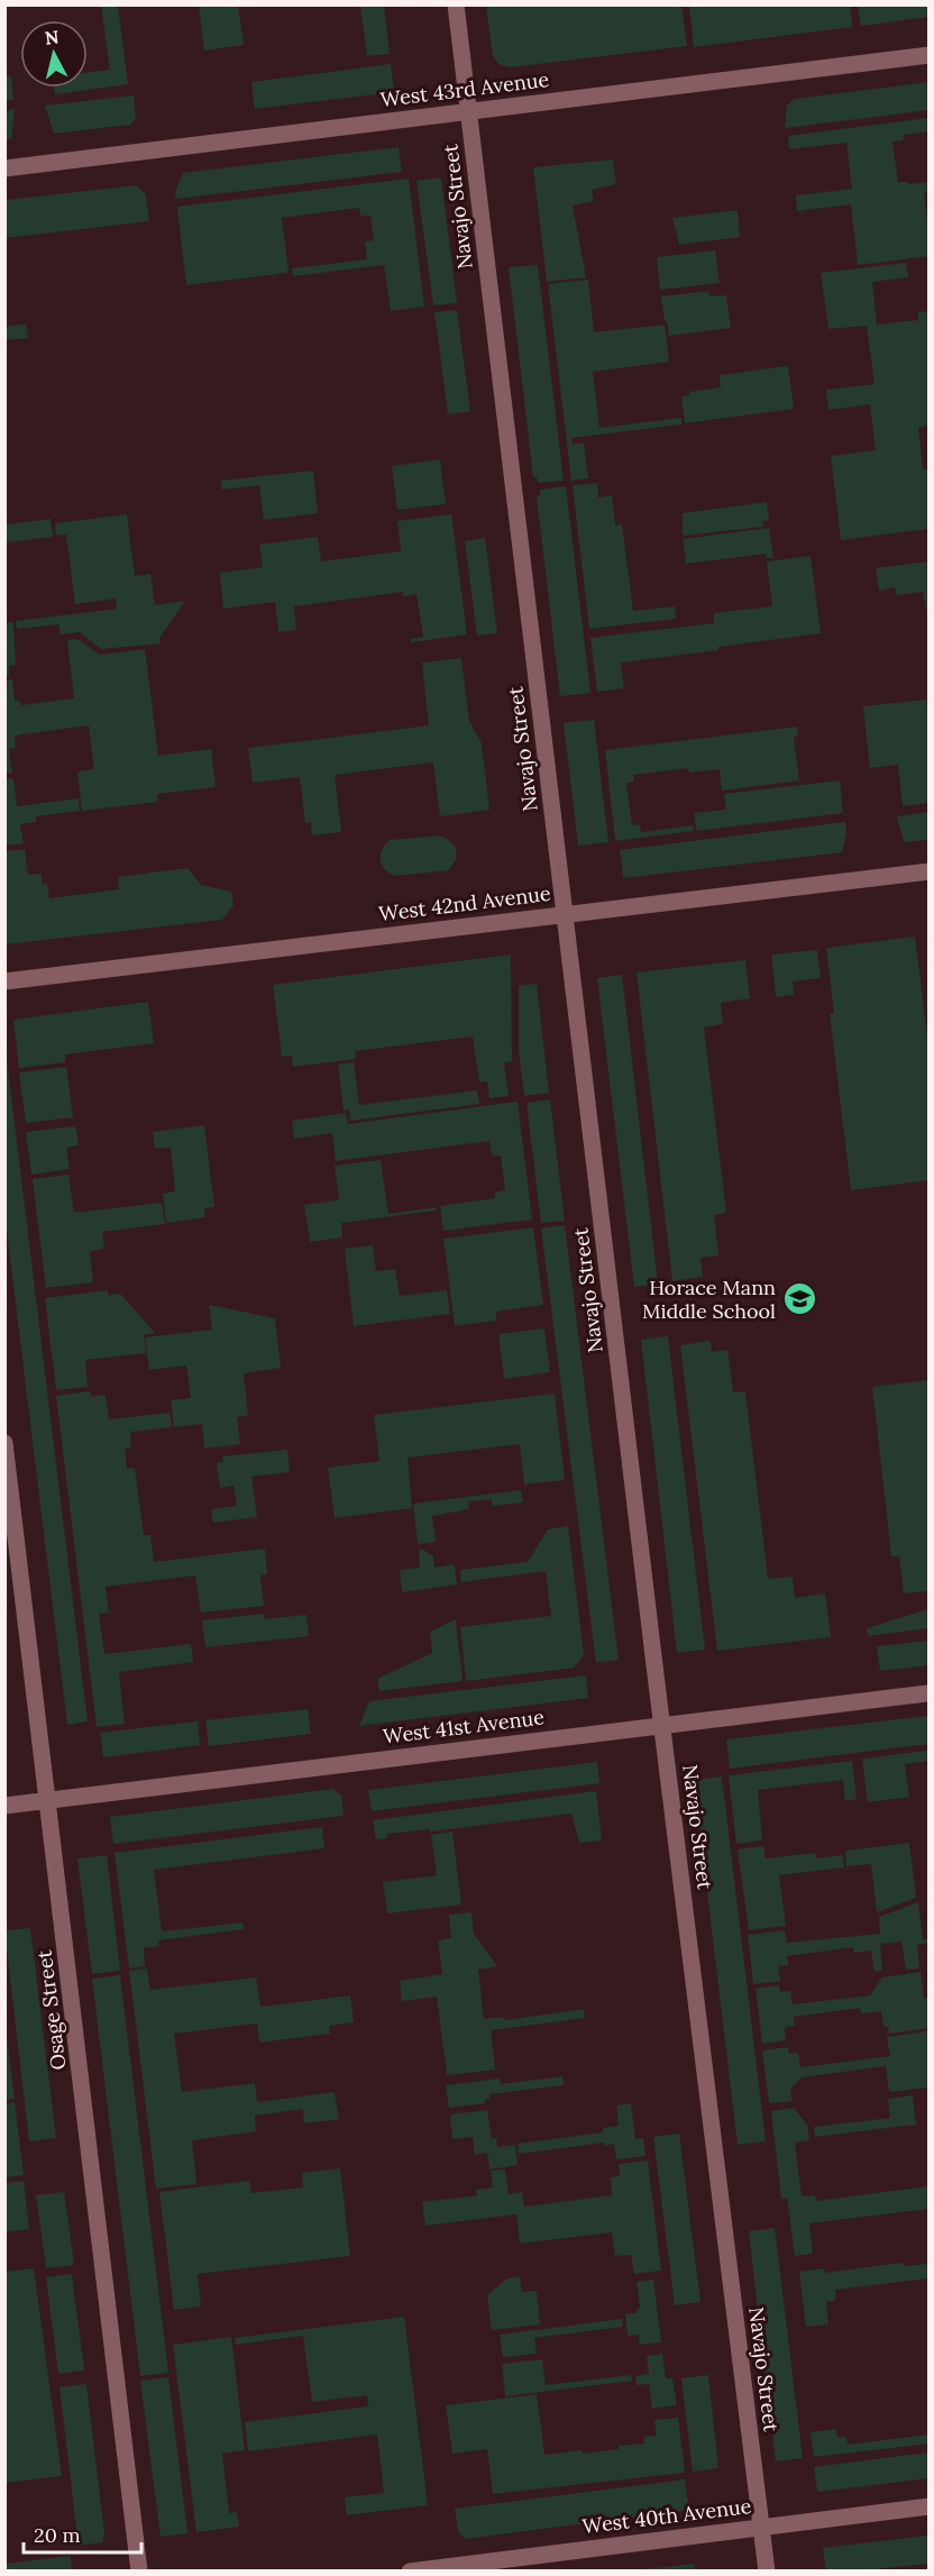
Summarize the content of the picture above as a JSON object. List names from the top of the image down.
{
  "streets": {
    "street": [
      "West 43rd Avenue",
      "Navajo Street",
      "West 42nd Avenue",
      "West 41st Avenue",
      "Osage Street",
      "West 40th Avenue"
    ]
  },
  "crossings": [
    ["West 43rd Avenue", "Navajo Street"],
    ["Navajo Street", "West 42nd Avenue"],
    ["Navajo Street", "West 41st Avenue"],
    ["Navajo Street", "West 40th Avenue"],
    ["West 41st Avenue", "Osage Street"]
  ],
  "places": {
    "school or university": ["Horace Mann Middle School"]
  },
  "scale_bar": "20 m",
  "north": "top"
}
